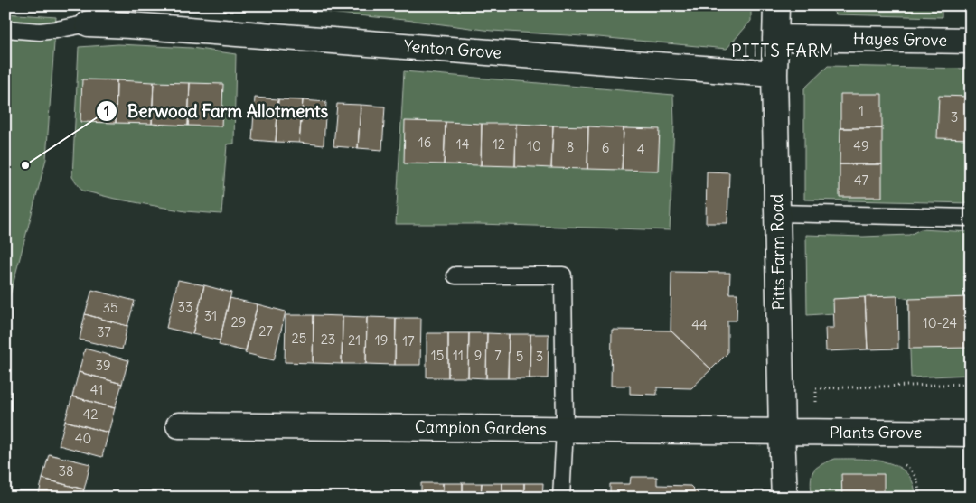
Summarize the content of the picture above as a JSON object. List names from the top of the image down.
{
  "streets": {
    "street": [
      "Hayes Grove",
      "Yenton Grove",
      "Pitts Farm Road",
      "Campion Gardens",
      "Plants Grove"
    ]
  },
  "crossings": [
    ["Hayes Grove", "Pitts Farm Road"],
    ["Yenton Grove", "Pitts Farm Road"],
    ["Pitts Farm Road", "Campion Gardens"],
    ["Pitts Farm Road", "Plants Grove"],
    ["Campion Gardens", "Plants Grove"]
  ],
  "districts": ["PITTS FARM"],
  "places": ["Berwood Farm Allotments"],
  "house_numbers": [
    "1",
    "3",
    "16",
    "14",
    "12",
    "10",
    "49",
    "8",
    "6",
    "4",
    "47",
    "33",
    "35",
    "31",
    "29",
    "10-24",
    "44",
    "27",
    "37",
    "25",
    "23",
    "21",
    "19",
    "17",
    "15",
    "11",
    "9",
    "7",
    "5",
    "3",
    "39",
    "41",
    "42",
    "40",
    "38"
  ]
}
